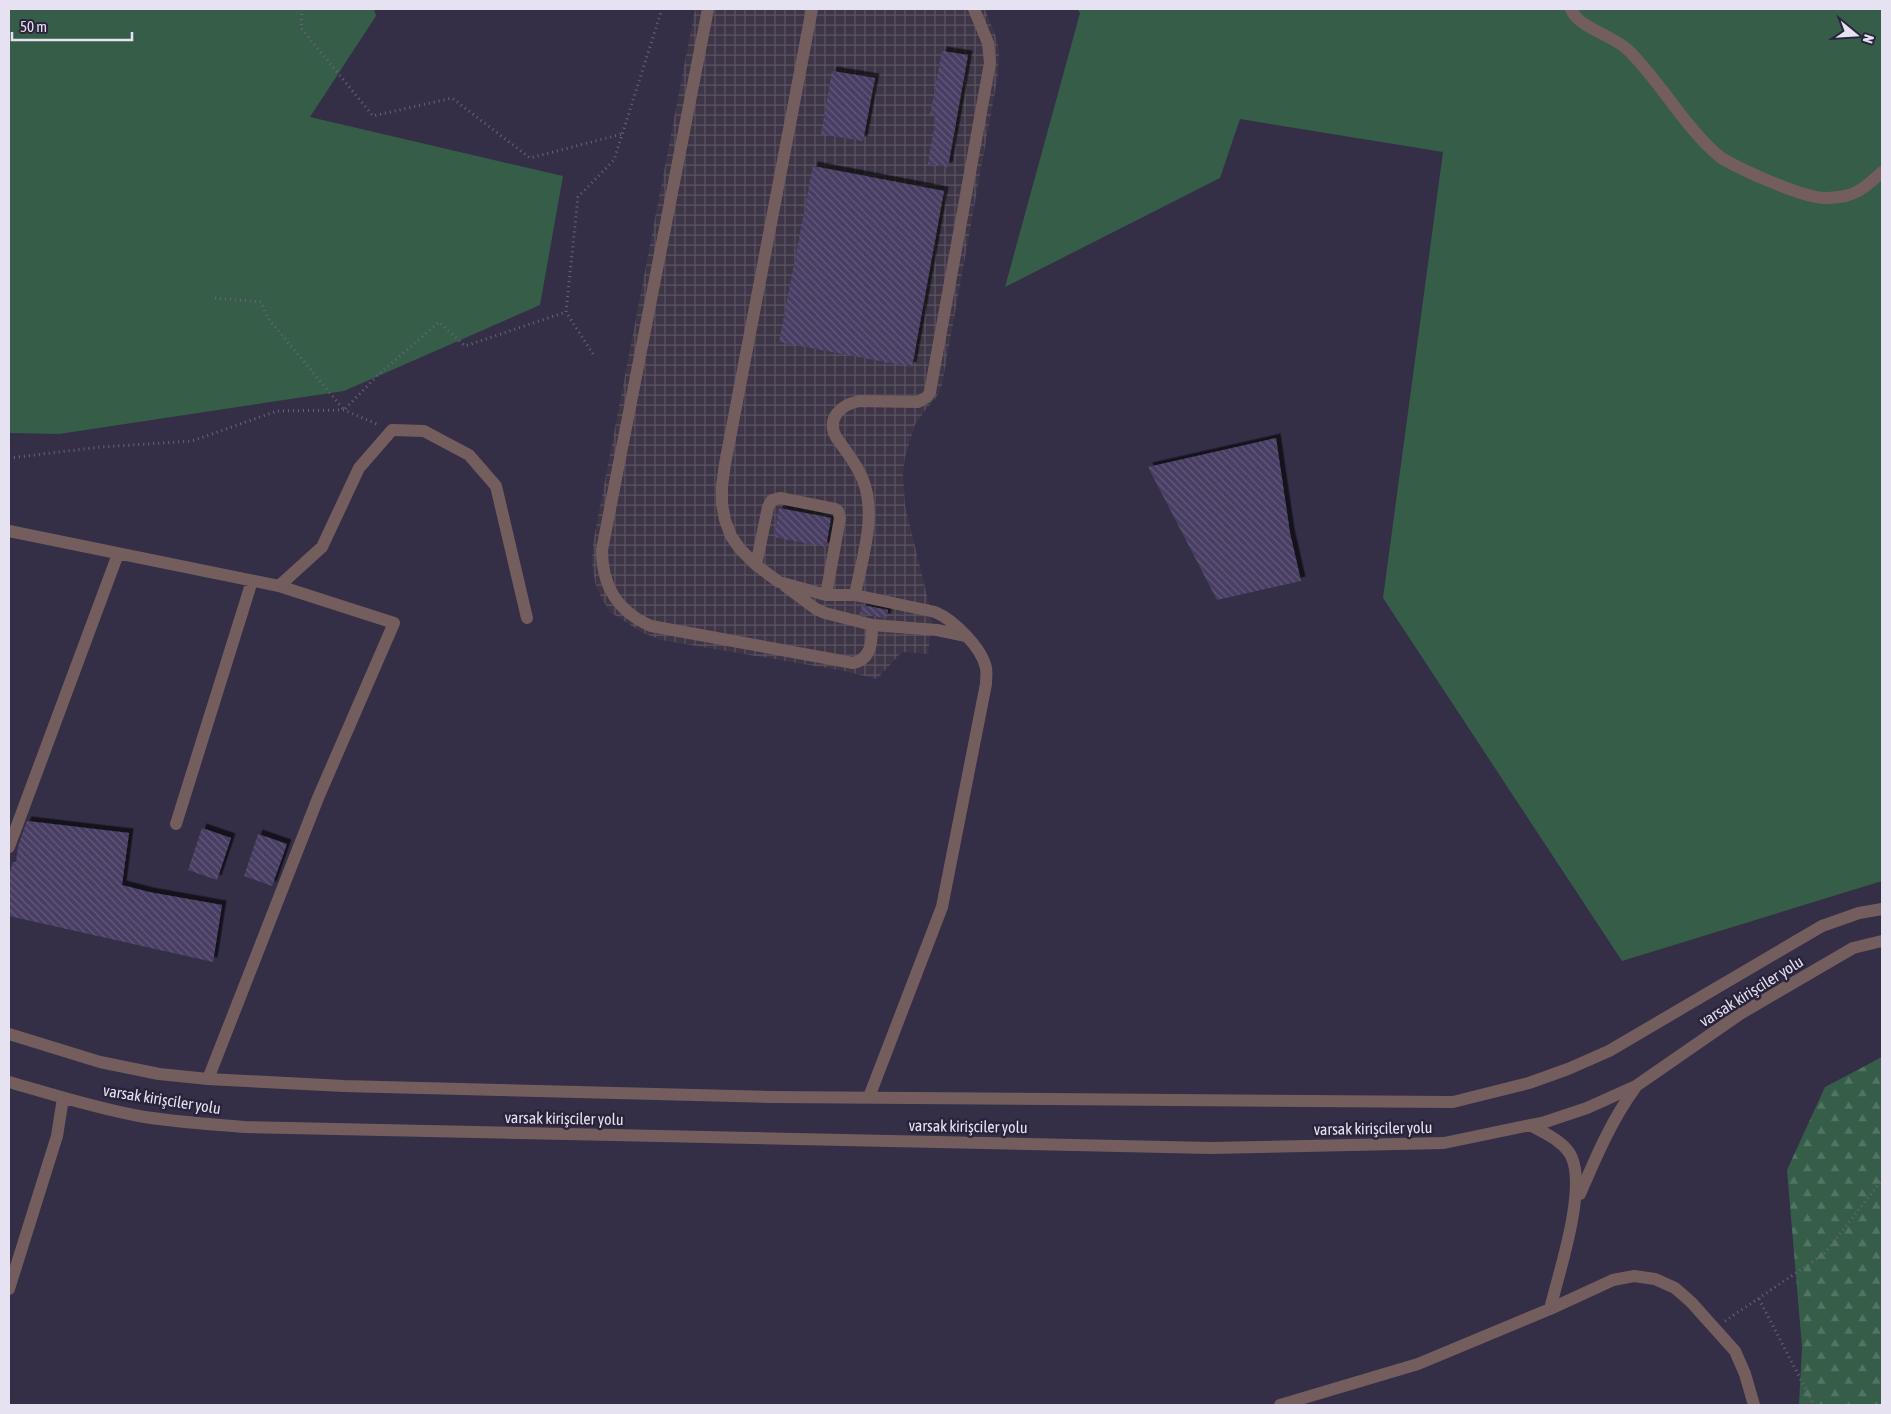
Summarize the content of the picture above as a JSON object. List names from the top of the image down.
{
  "streets": {
    "street": ["varsak kirişciler yolu"]
  },
  "scale_bar": "50 m",
  "north": "right"
}
